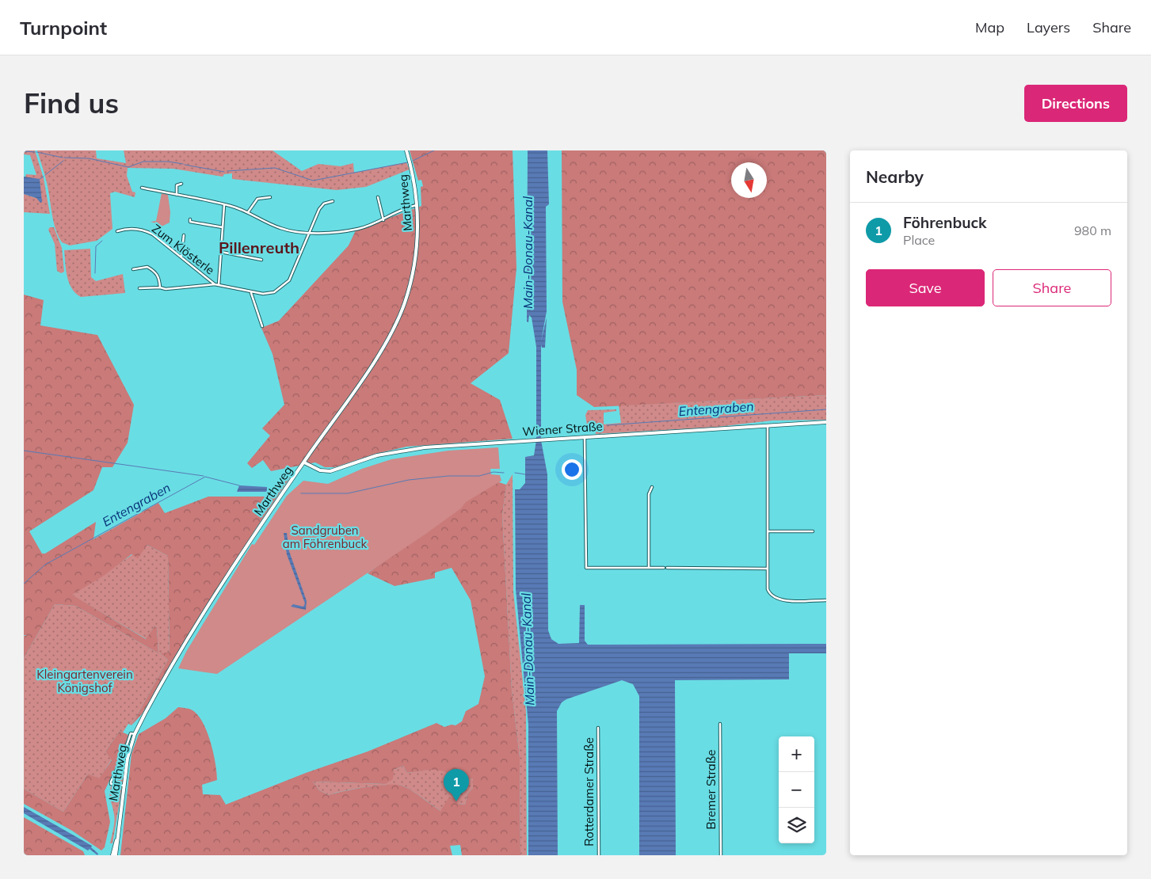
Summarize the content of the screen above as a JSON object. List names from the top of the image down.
{
  "streets": {
    "main road": ["Marthweg", "Wiener Straße"],
    "street": ["Zum Klösterle", "Bremer Straße", "Rotterdamer Straße"]
  },
  "crossings": [
    ["Marthweg", "Wiener Straße"]
  ],
  "districts": ["Pillenreuth"],
  "water": ["Main-Donau-Kanal", "Entengraben"],
  "parks": ["Sandgruben am Föhrenbuck", "Kleingartenverein Königshof"],
  "north": "bottom",
  "page": {
    "header": "Turnpoint",
    "nav": ["Map", "Layers", "Share"],
    "buttons": [
      "Directions",
      ["Save", "Share"]
    ],
    "title": "Find us",
    "heading": "Nearby",
    "list": [
      {
        "mark": "1",
        "name": "Föhrenbuck",
        "note": "Place",
        "value": "980 m"
      }
    ],
    "map_buttons": ["+", "−"],
    "pins": "1"
  }
}
